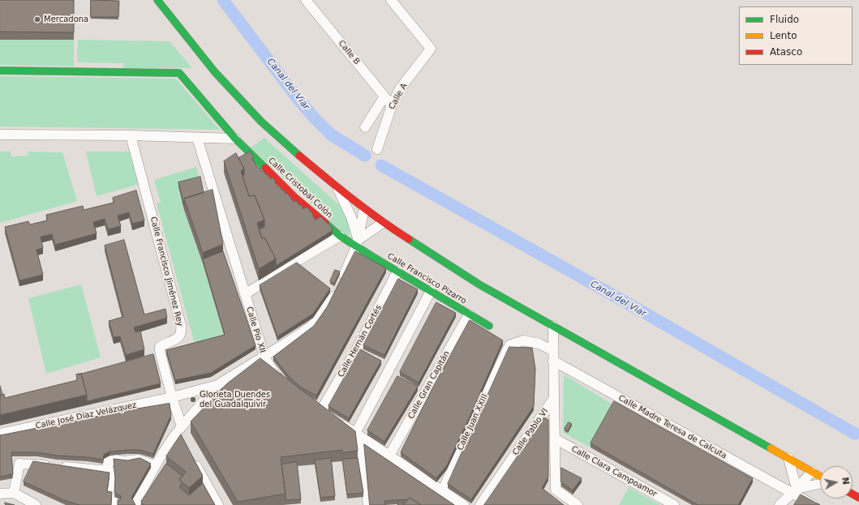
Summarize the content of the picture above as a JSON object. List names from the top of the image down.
{
  "streets": {
    "main road": ["Calle Cristobal Colón", "Calle Francisco Pizarro"],
    "street": [
      "Calle B",
      "Calle A",
      "Calle Francisco Jiménez Rey",
      "Calle Pío XII",
      "Calle Hernán Cortés",
      "Calle Gran Capitán",
      "Calle José Díaz Velázquez",
      "Calle Juan XXIII",
      "Calle Madre Teresa de Calcuta",
      "Calle Pablo VI",
      "Calle Clara Campoamor"
    ]
  },
  "crossings": [
    ["Calle B", "Calle A"],
    ["Calle Cristobal Colón", "Calle Francisco Pizarro"],
    ["Calle Cristobal Colón", "Calle José Díaz Velázquez"],
    ["Calle Francisco Jiménez Rey", "Calle José Díaz Velázquez"],
    ["Calle Francisco Pizarro", "Calle Hernán Cortés"],
    ["Calle Francisco Pizarro", "Calle Gran Capitán"],
    ["Calle Francisco Pizarro", "Calle José Díaz Velázquez"],
    ["Calle Pío XII", "Calle José Díaz Velázquez"],
    ["Calle Juan XXIII", "Calle Madre Teresa de Calcuta"]
  ],
  "water": ["Canal del Viar"],
  "places": ["Mercadona", "Glorieta Duendes del Guadalquivir"],
  "legend": ["Fluido", "Lento", "Atasco"],
  "north": "right"
}
